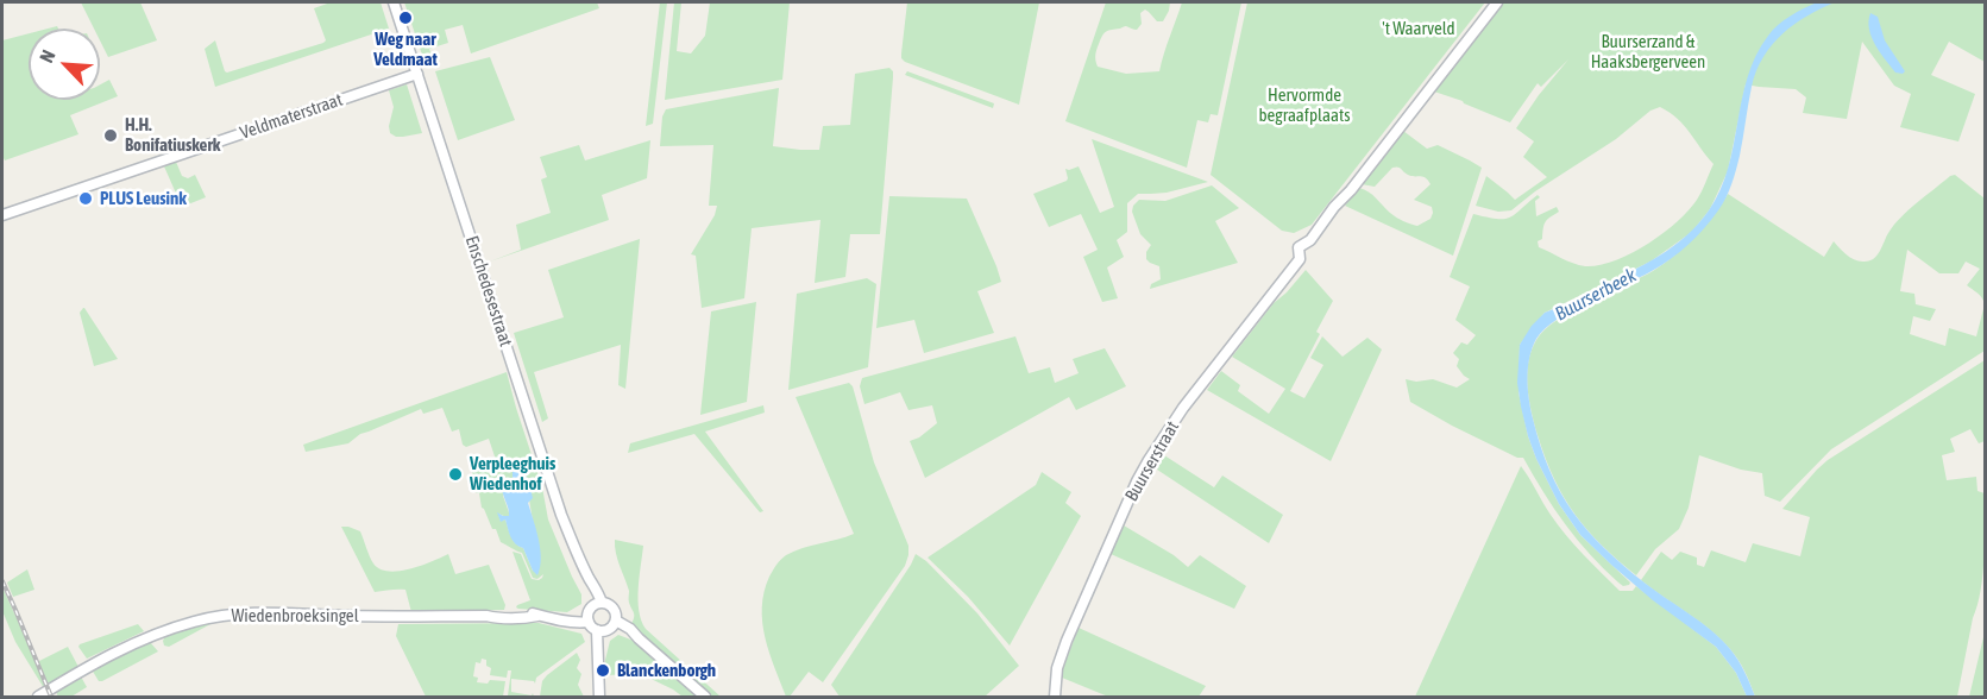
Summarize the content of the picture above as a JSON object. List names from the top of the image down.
{
  "streets": {
    "main road": [
      "Veldmaterstraat",
      "Enschedesestraat",
      "Buurserstraat",
      "Wiedenbroeksingel"
    ]
  },
  "crossings": [
    ["Veldmaterstraat", "Enschedesestraat"],
    ["Enschedesestraat", "Wiedenbroeksingel"]
  ],
  "water": ["Buurserbeek"],
  "parks": ["'t Waarveld", "Buurserzand & Haaksbergerveen", "Hervormde begraafplaats"],
  "places": [
    "Weg naar Veldmaat",
    "H.H. Bonifatiuskerk",
    "PLUS Leusink",
    "Verpleeghuis Wiedenhof",
    "Blanckenborgh"
  ],
  "north": "top left"
}
